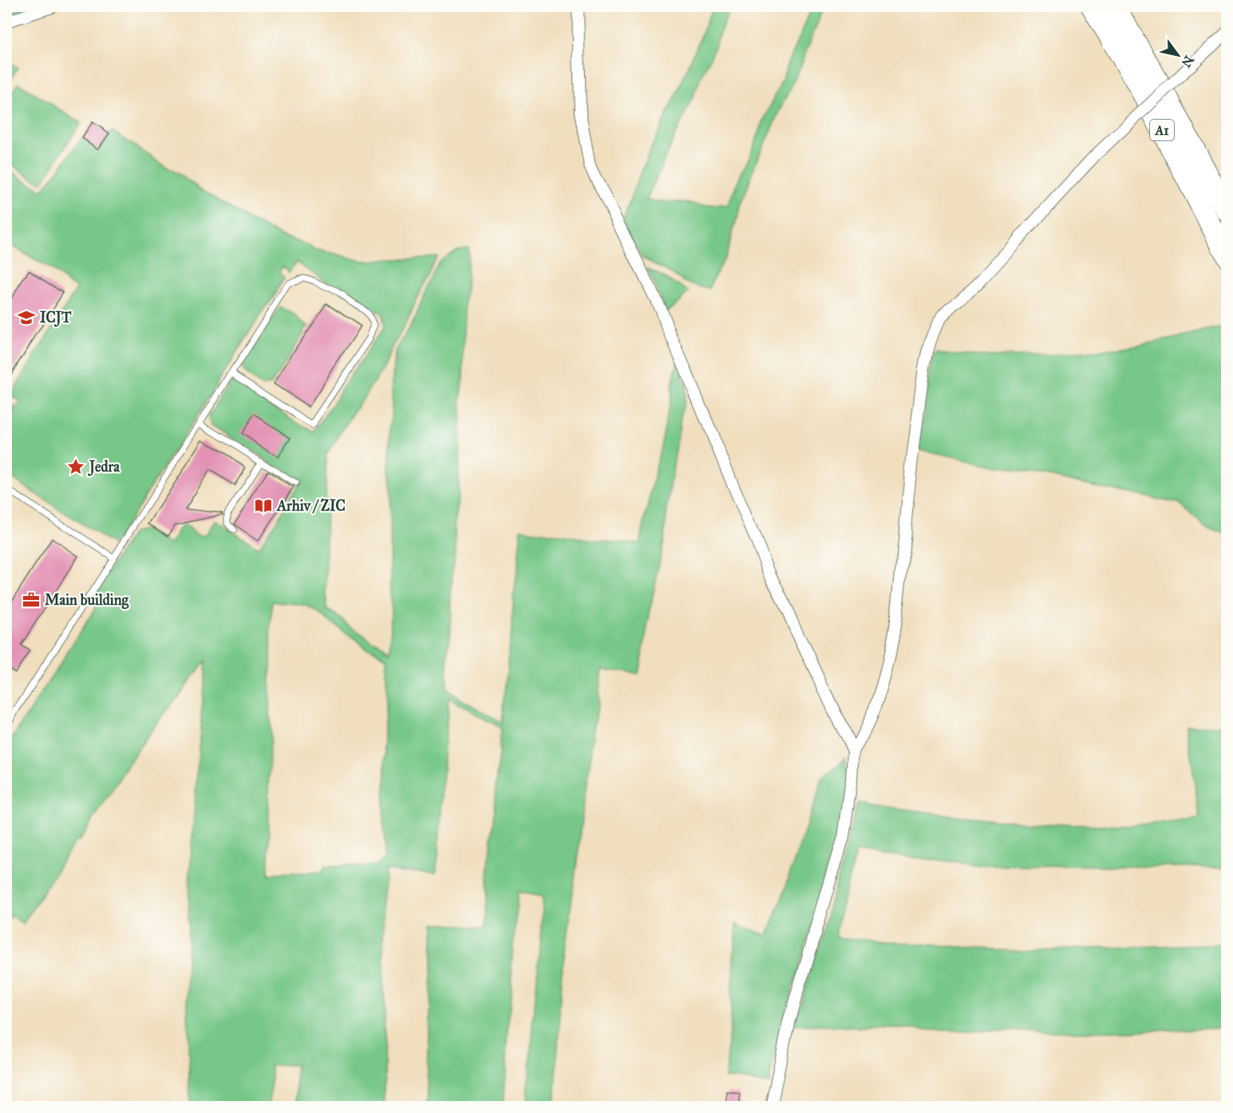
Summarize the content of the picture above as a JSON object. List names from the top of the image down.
{
  "streets": {
    "highway": ["A1"]
  },
  "places": {
    "school or university": ["ICJT"],
    "place": ["Jedra"],
    "library": ["Arhiv / ZIC"],
    "office": ["Main building"]
  },
  "north": "bottom right"
}
